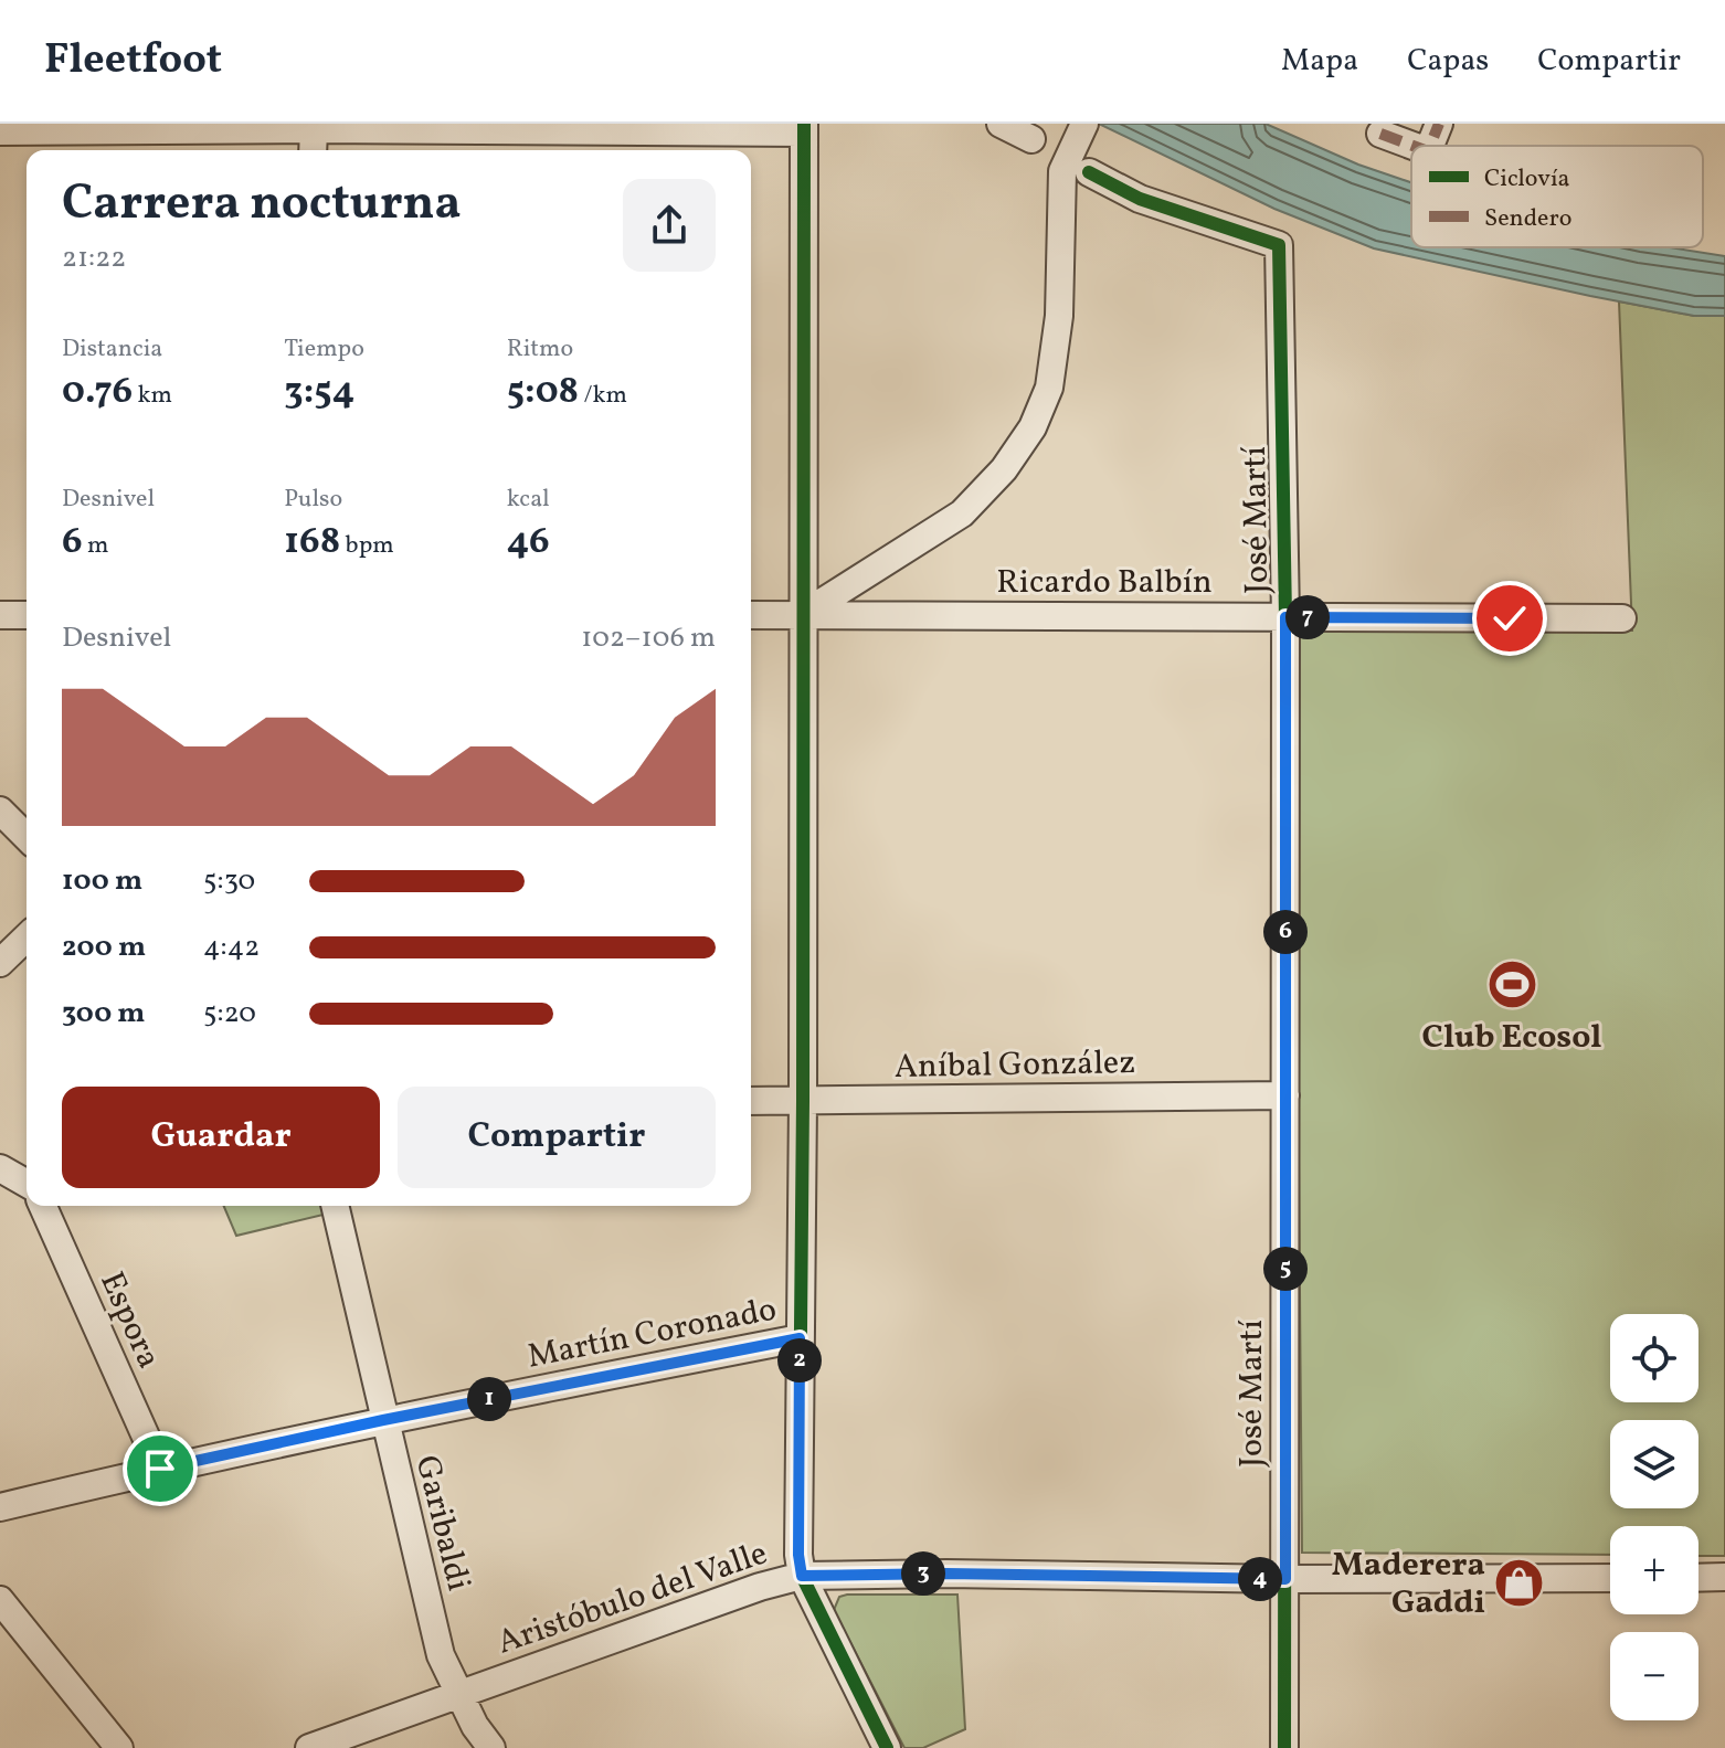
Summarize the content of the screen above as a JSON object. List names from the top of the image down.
{
  "streets": {
    "street": [
      "José Martí",
      "Ricardo Balbín",
      "Aníbal González",
      "Espora",
      "Martín Coronado",
      "Garibaldi",
      "Aristóbulo del Valle"
    ]
  },
  "crossings": [
    ["José Martí", "Ricardo Balbín"],
    ["José Martí", "Aníbal González"],
    ["José Martí", "Aristóbulo del Valle"],
    ["Espora", "Martín Coronado"],
    ["Martín Coronado", "Garibaldi"],
    ["Garibaldi", "Aristóbulo del Valle"]
  ],
  "places": {
    "sports": ["Club Ecosol"],
    "shop": ["Maderera Gaddi"]
  },
  "legend": ["Ciclovía", "Sendero"],
  "page": {
    "header": "Fleetfoot",
    "nav": ["Mapa", "Capas", "Compartir"],
    "heading": ["Carrera nocturna", "21:22"],
    "stats": [
      ["Distancia", "0.76 km"],
      ["Tiempo", "3:54"],
      ["Ritmo", "5:08 /km"],
      ["Desnivel", "6 m"],
      ["Pulso", "168 bpm"],
      ["kcal", "46"]
    ],
    "pins": [
      "7",
      "6",
      "5",
      "2",
      "1",
      "3",
      "4"
    ],
    "chart": ["Desnivel", "102–106 m"],
    "list": [
      {
        "name": "100 m",
        "note": "5:30"
      },
      {
        "name": "200 m",
        "note": "4:42"
      },
      {
        "name": "300 m",
        "note": "5:20"
      }
    ],
    "buttons": ["Guardar", "Compartir"],
    "map_buttons": ["+", "−"]
  }
}
